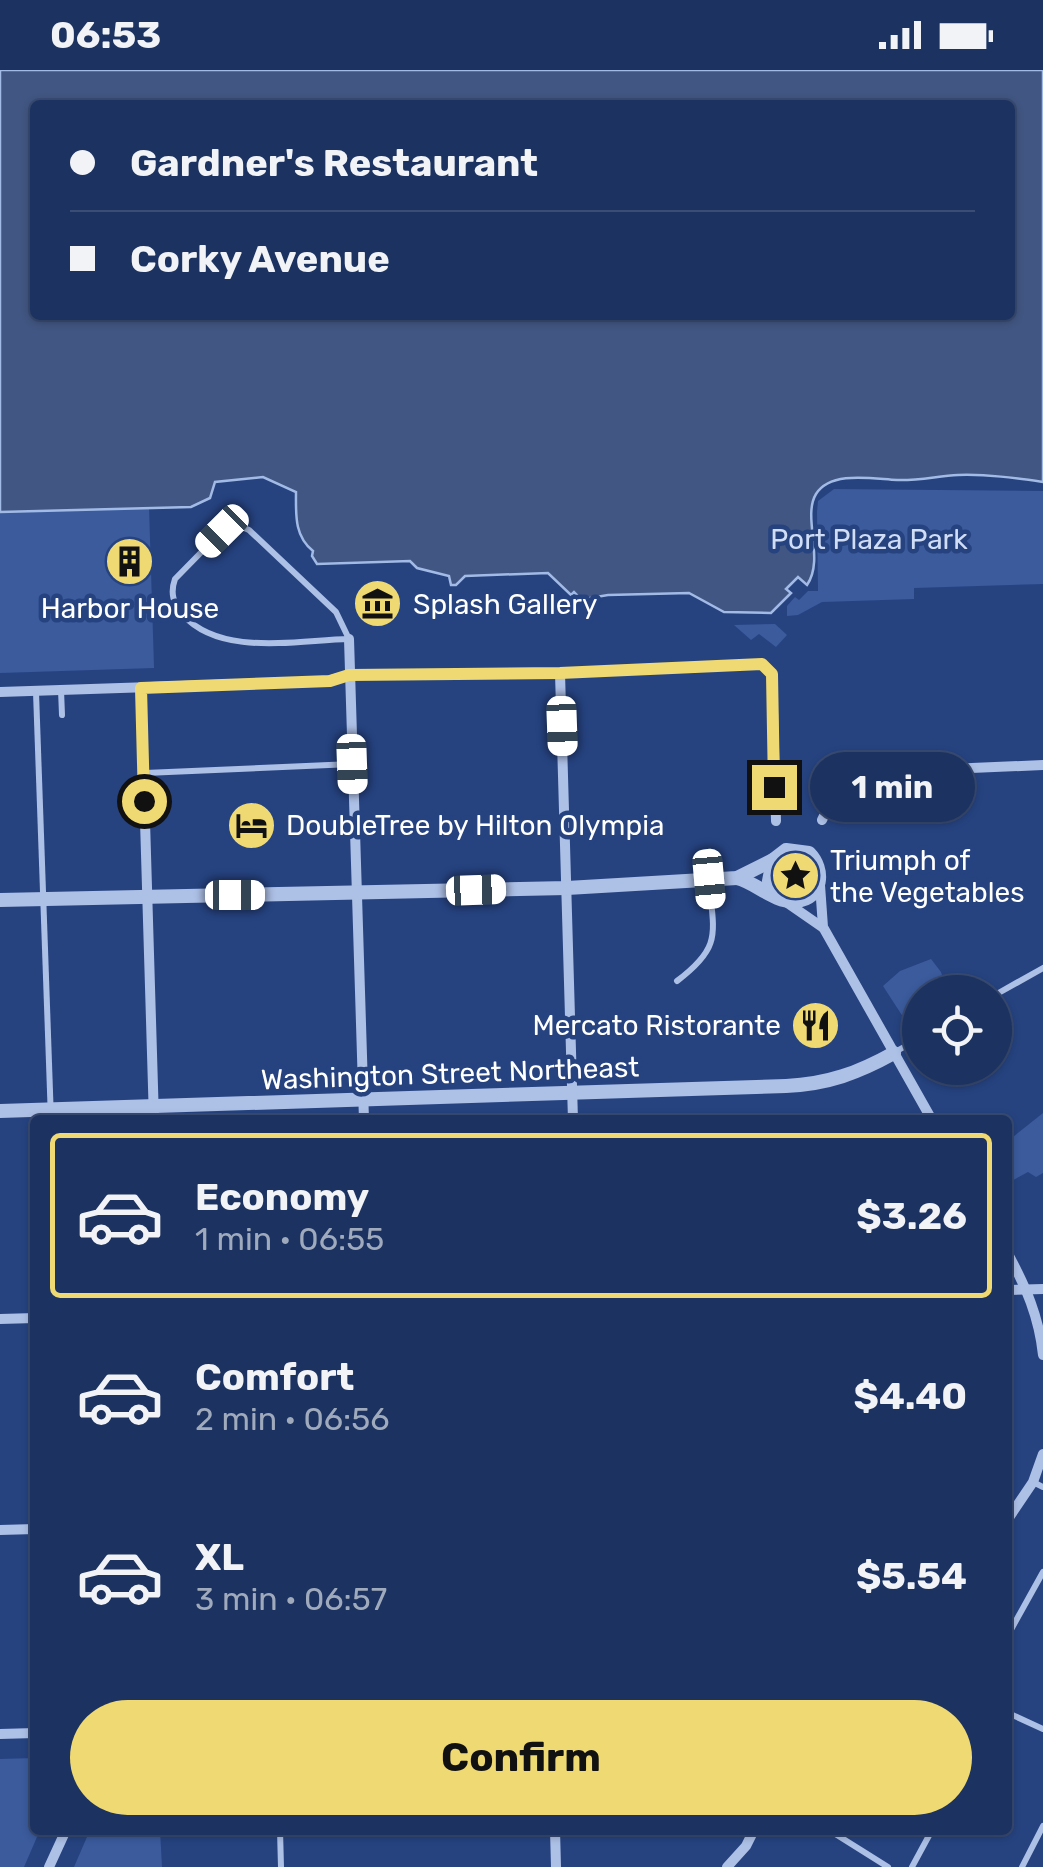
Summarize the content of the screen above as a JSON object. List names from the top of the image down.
{
  "streets": {
    "street": ["Washington Street Northeast"]
  },
  "parks": ["Port Plaza Park"],
  "places": {
    "building": ["Harbor House"],
    "museum": ["Splash Gallery"],
    "hotel": ["DoubleTree by Hilton Olympia"],
    "place": ["Triumph of the Vegetables"],
    "restaurant": ["Mercato Ristorante"]
  },
  "page": {
    "status": "06:53",
    "banner": ["Gardner's Restaurant", "Corky Avenue"],
    "bubble": "1 min",
    "list": [
      {
        "name": "Economy",
        "note": "1 min · 06:55",
        "value": "$3.26"
      },
      {
        "name": "Comfort",
        "note": "2 min · 06:56",
        "value": "$4.40"
      },
      {
        "name": "XL",
        "note": "3 min · 06:57",
        "value": "$5.54"
      }
    ],
    "buttons": "Confirm"
  }
}
